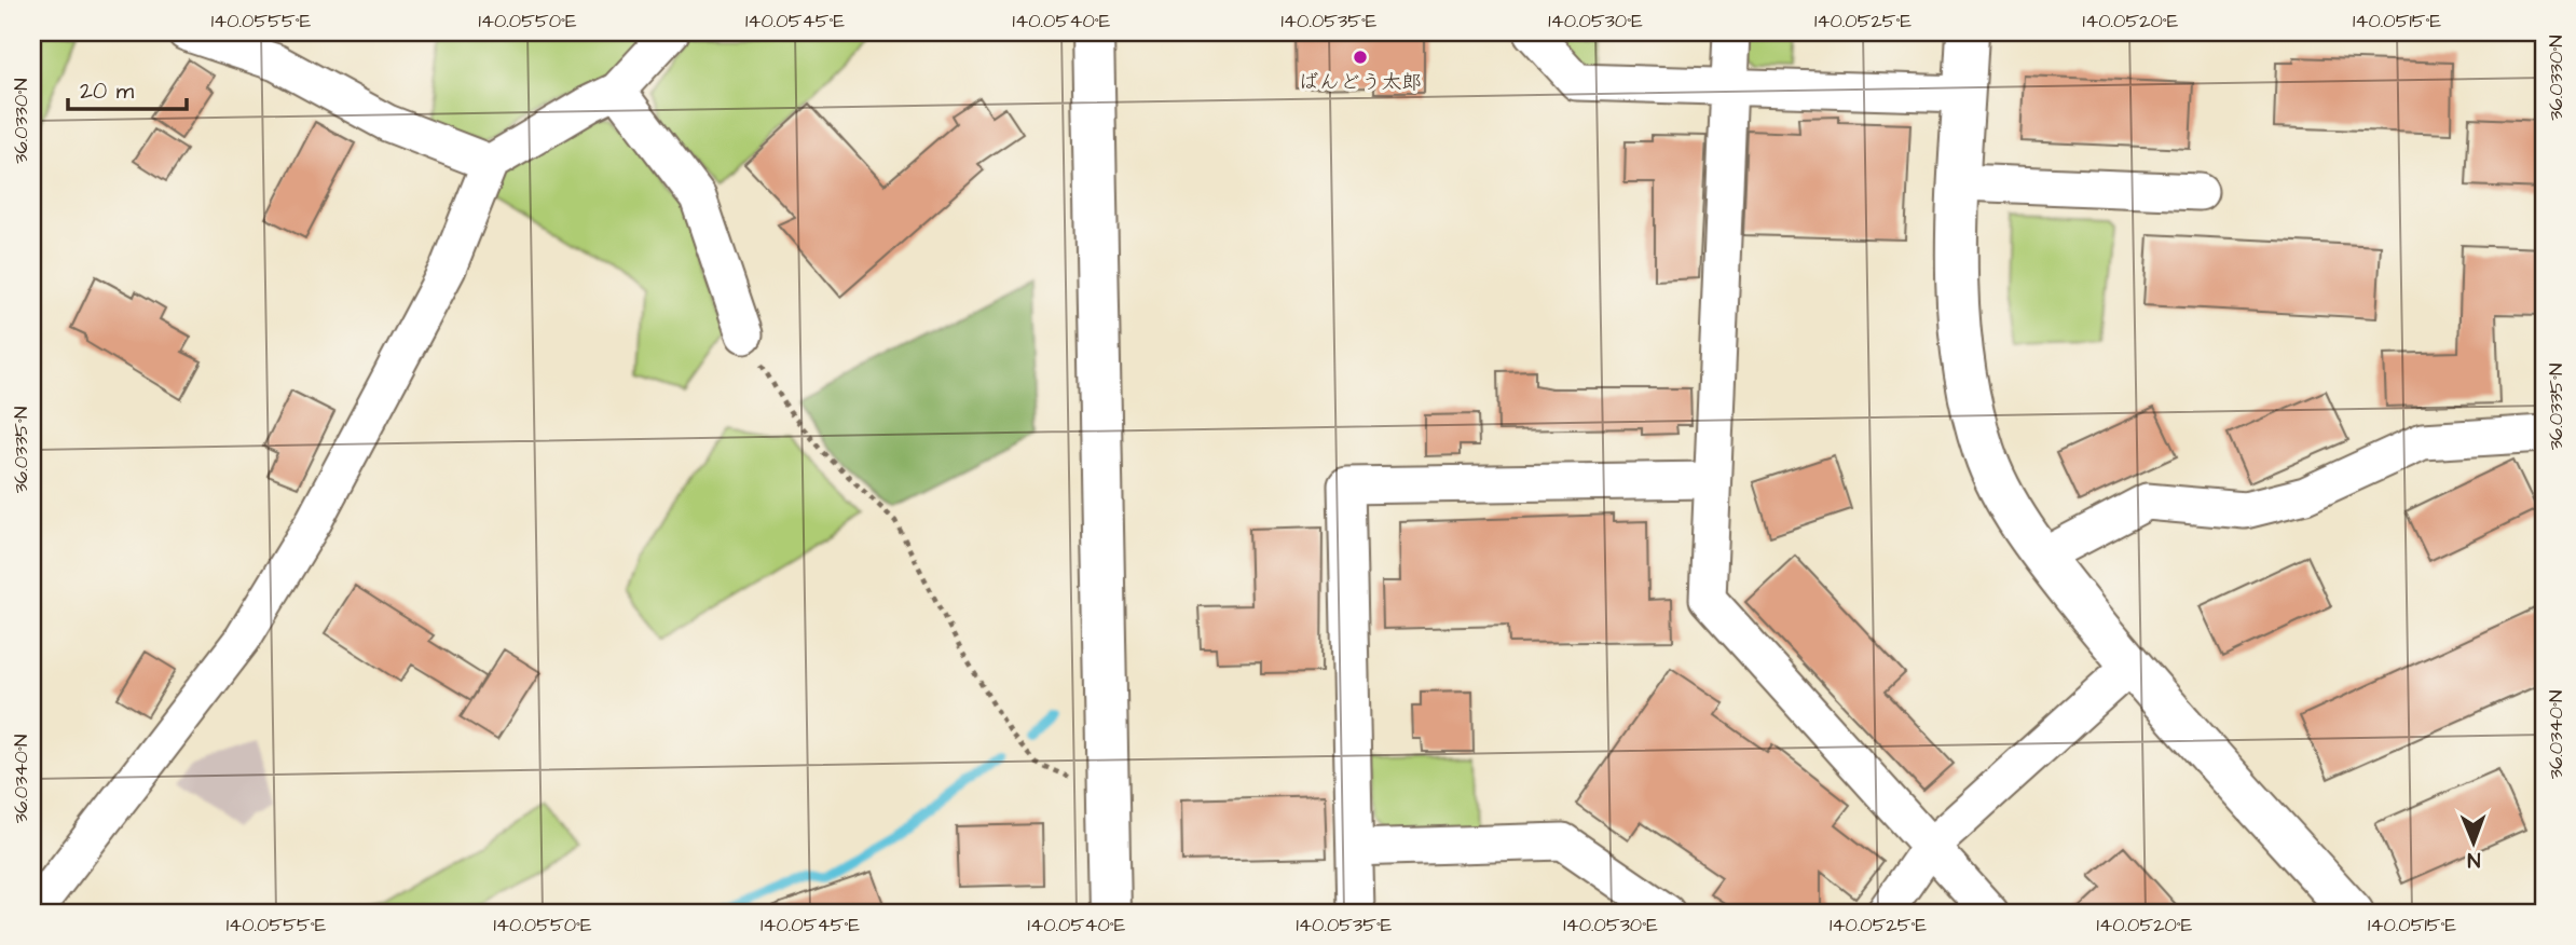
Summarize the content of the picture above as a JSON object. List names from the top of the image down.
{
  "places": ["ばんどう太郎"],
  "scale_bar": "20 m",
  "north": "bottom",
  "coordinates": [
    "140.0555°E",
    "140.0550°E",
    "140.0545°E",
    "140.0540°E",
    "140.0535°E",
    "140.0530°E",
    "140.0525°E",
    "140.0520°E",
    "140.0515°E",
    "36.0330°N",
    "36.0335°N",
    "36.0340°N"
  ]
}
